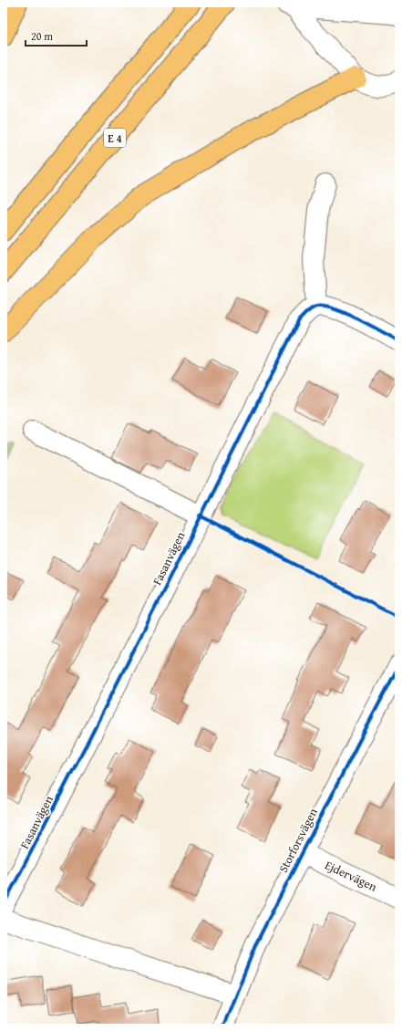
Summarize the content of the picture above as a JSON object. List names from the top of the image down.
{
  "streets": {
    "highway": ["E 4"],
    "street": ["Fasanvägen", "Storforsvägen", "Ejdervägen"]
  },
  "crossings": [
    ["Storforsvägen", "Ejdervägen"]
  ],
  "scale_bar": "20 m"
}
